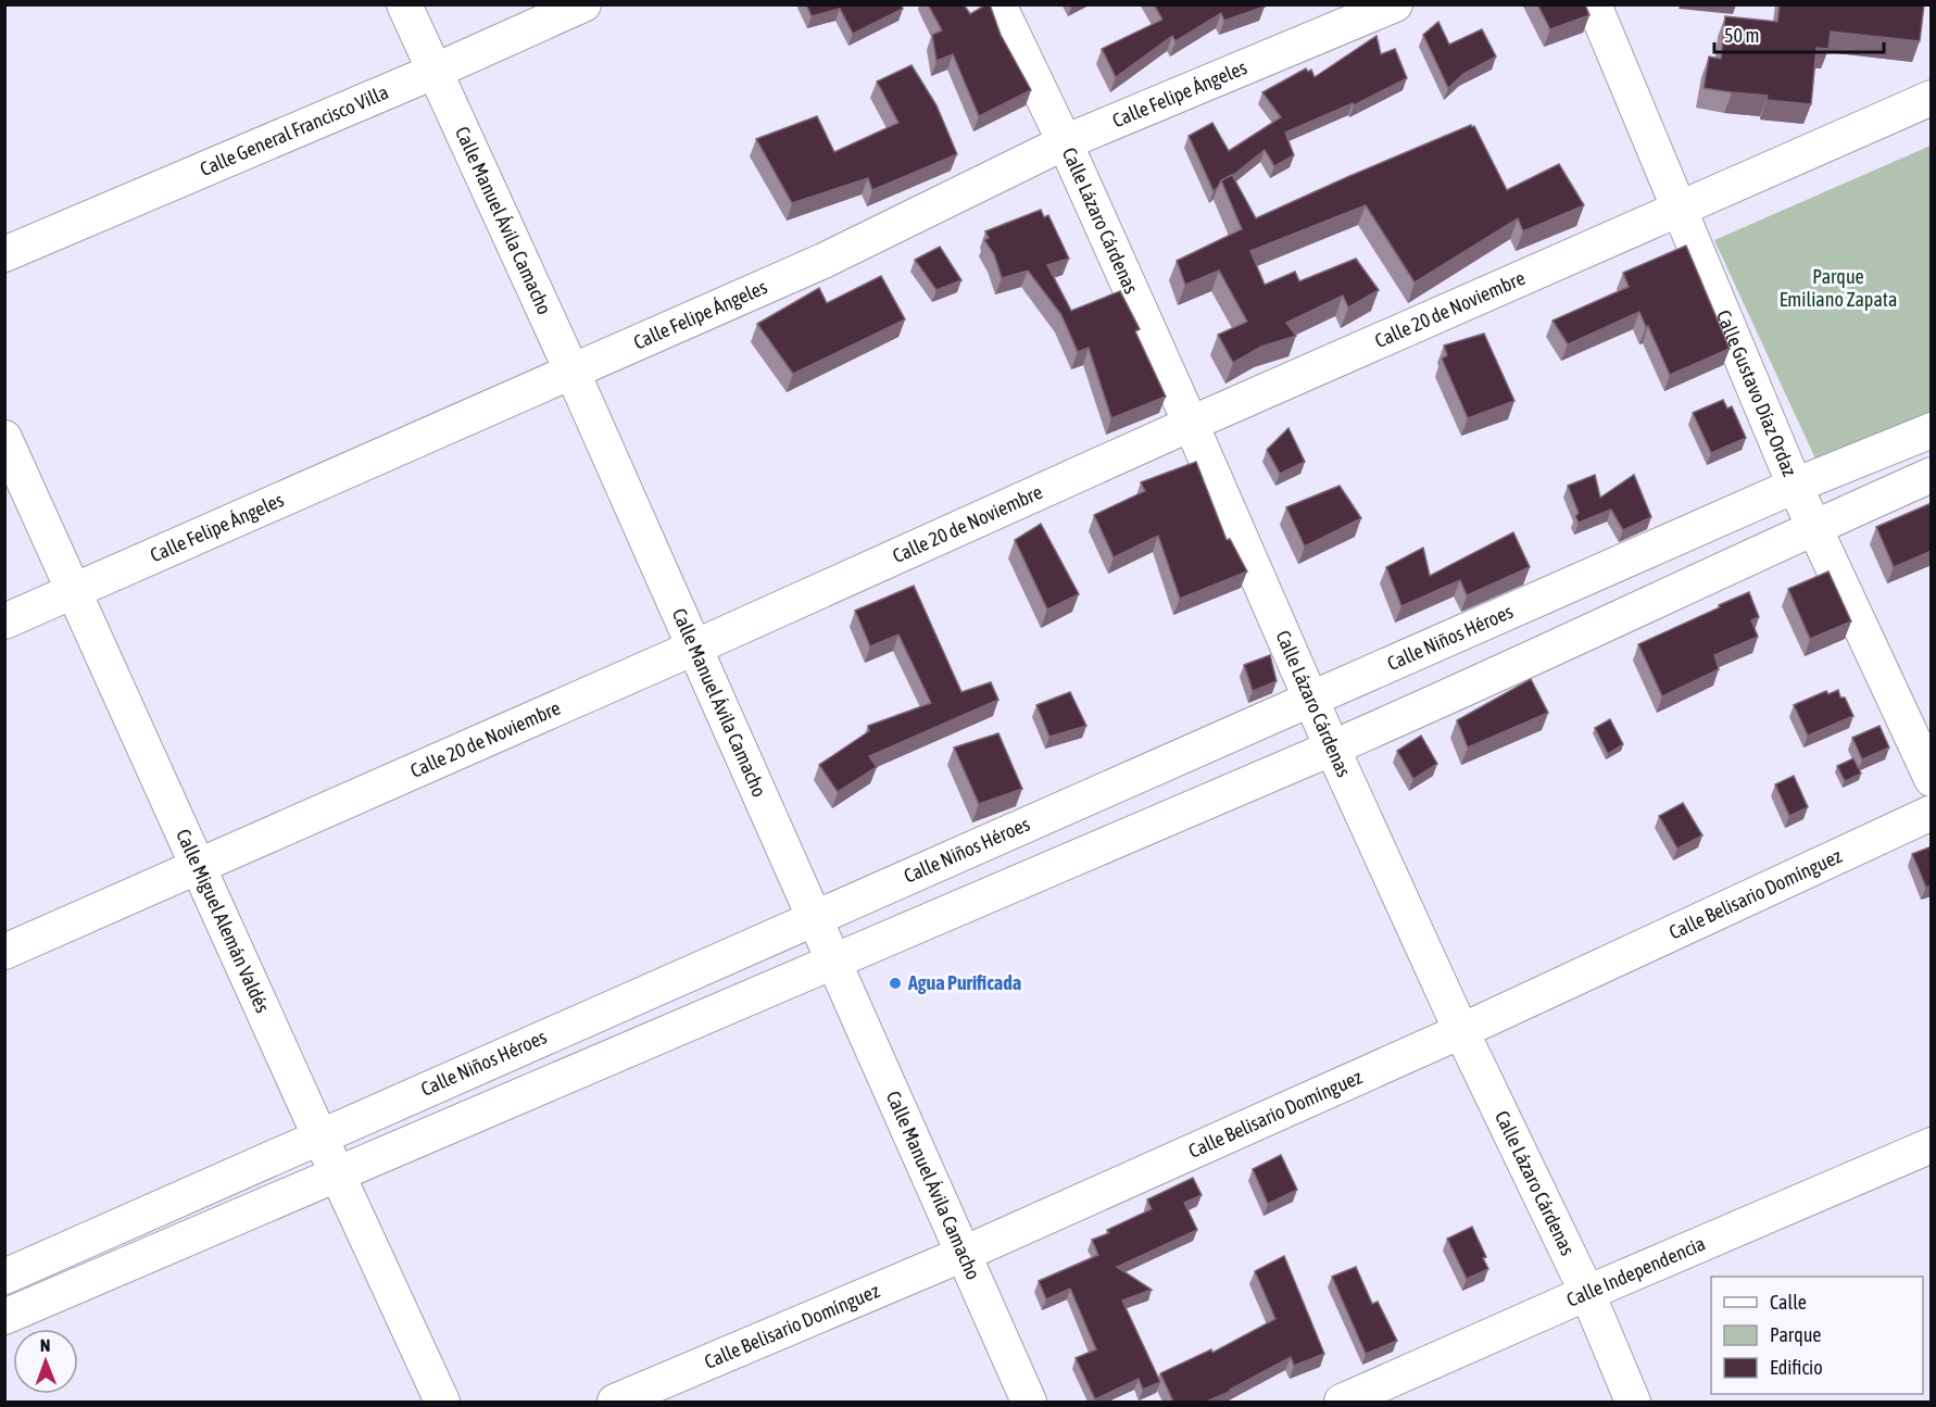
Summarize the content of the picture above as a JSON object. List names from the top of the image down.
{
  "streets": {
    "street": [
      "Calle Felipe Ángeles",
      "Calle General Francisco Villa",
      "Calle Manuel Ávila Camacho",
      "Calle Lázaro Cárdenas",
      "Calle 20 de Noviembre",
      "Calle Gustavo Díaz Ordaz",
      "Calle Niños Héroes",
      "Calle Belisario Domínguez",
      "Calle Miguel Alemán Valdés",
      "Calle Independencia"
    ]
  },
  "crossings": [
    ["Calle Felipe Ángeles", "Calle Manuel Ávila Camacho"],
    ["Calle Felipe Ángeles", "Calle Lázaro Cárdenas"],
    ["Calle Felipe Ángeles", "Calle Miguel Alemán Valdés"],
    ["Calle General Francisco Villa", "Calle Manuel Ávila Camacho"],
    ["Calle Manuel Ávila Camacho", "Calle 20 de Noviembre"],
    ["Calle Manuel Ávila Camacho", "Calle Niños Héroes"],
    ["Calle Manuel Ávila Camacho", "Calle Belisario Domínguez"],
    ["Calle Lázaro Cárdenas", "Calle 20 de Noviembre"],
    ["Calle Lázaro Cárdenas", "Calle Niños Héroes"],
    ["Calle Lázaro Cárdenas", "Calle Belisario Domínguez"],
    ["Calle Lázaro Cárdenas", "Calle Independencia"],
    ["Calle 20 de Noviembre", "Calle Gustavo Díaz Ordaz"],
    ["Calle 20 de Noviembre", "Calle Miguel Alemán Valdés"],
    ["Calle Gustavo Díaz Ordaz", "Calle Niños Héroes"],
    ["Calle Niños Héroes", "Calle Miguel Alemán Valdés"]
  ],
  "parks": ["Parque Emiliano Zapata"],
  "places": ["Agua Purificada"],
  "legend": ["Calle", "Parque", "Edificio"],
  "scale_bar": "50 m",
  "north": "top"
}
